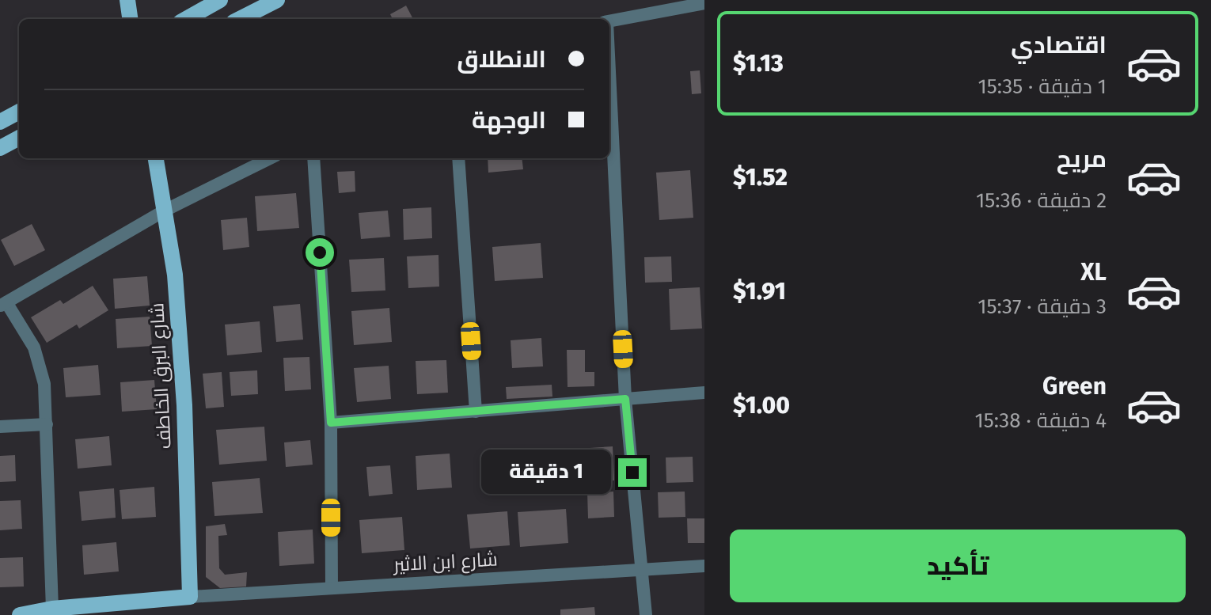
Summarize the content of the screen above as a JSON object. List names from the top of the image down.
{
  "streets": {
    "main road": ["شارع البرق الخاطف"],
    "street": ["شارع ابن الاثير"]
  },
  "crossings": [
    ["شارع البرق الخاطف", "شارع ابن الاثير"]
  ],
  "page": {
    "list": [
      {
        "name": "اقتصادي",
        "note": "1 دقيقة · 15:35",
        "value": "$1.13"
      },
      {
        "name": "مريح",
        "note": "2 دقيقة · 15:36",
        "value": "$1.52"
      },
      {
        "name": "XL",
        "note": "3 دقيقة · 15:37",
        "value": "$1.91"
      },
      {
        "name": "Green",
        "note": "4 دقيقة · 15:38",
        "value": "$1.00"
      }
    ],
    "banner": ["الانطلاق", "الوجهة"],
    "bubble": "1 دقيقة",
    "buttons": "تأكيد"
  }
}
